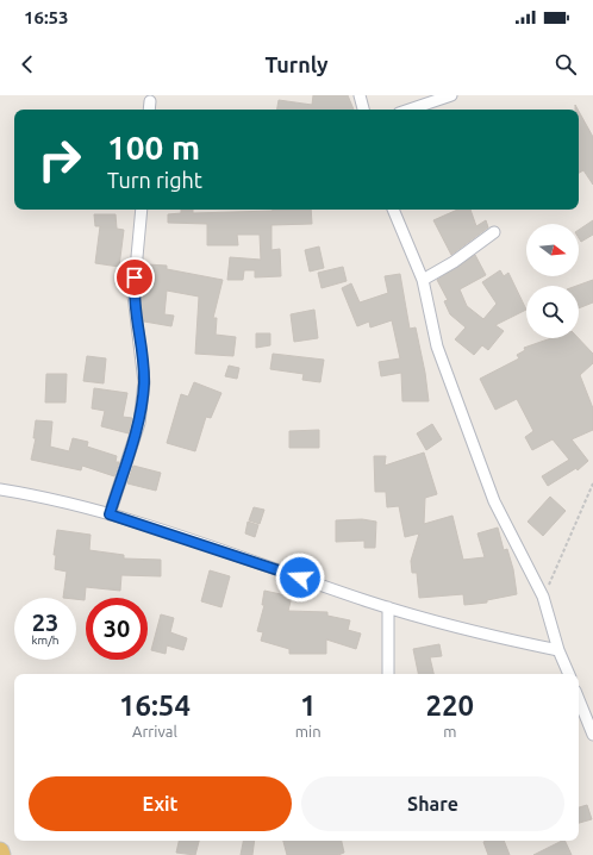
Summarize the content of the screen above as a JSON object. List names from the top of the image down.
{
  "north": "right",
  "page": {
    "status": "16:53",
    "header": "Turnly",
    "turn": ["100 m", "Turn right"],
    "speed": "23 km/h",
    "limit": "30",
    "eta": [
      "16:54",
      "Arrival",
      "1",
      "min",
      "220",
      "m"
    ],
    "buttons": ["Exit", "Share"]
  }
}
